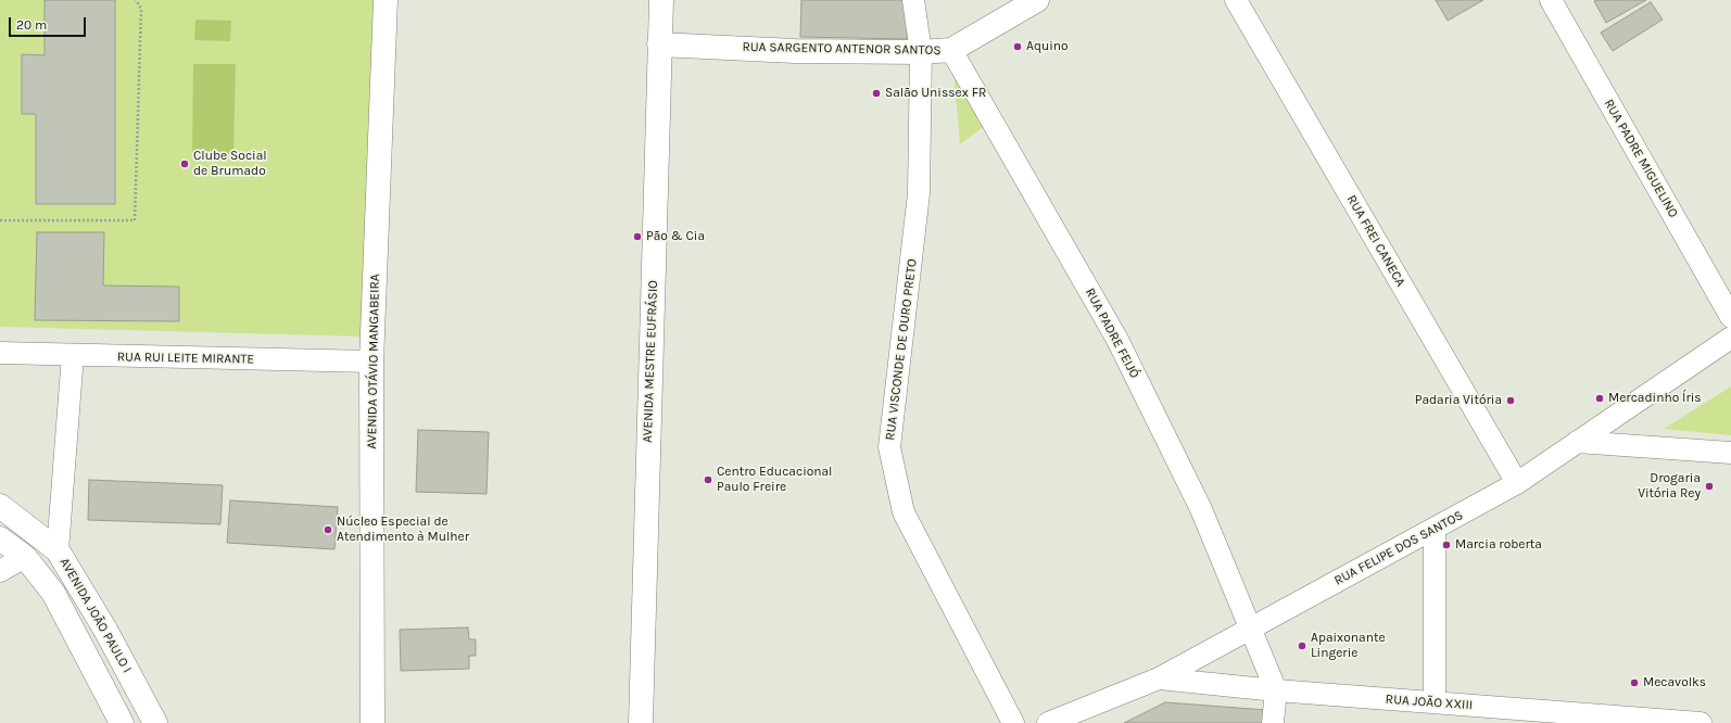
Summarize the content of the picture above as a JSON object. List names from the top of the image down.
{
  "streets": {
    "main road": [
      "RUA SARGENTO ANTENOR SANTOS",
      "AVENIDA OTÁVIO MANGABEIRA",
      "AVENIDA MESTRE EUFRÁSIO",
      "AVENIDA JOÃO PAULO I"
    ],
    "street": [
      "RUA PADRE MIGUELINO",
      "RUA FREI CANECA",
      "RUA PADRE FEIJÓ",
      "RUA VISCONDE DE OURO PRETO",
      "RUA RUI LEITE MIRANTE",
      "RUA FELIPE DOS SANTOS",
      "RUA JOÃO XXIII"
    ]
  },
  "crossings": [
    ["RUA SARGENTO ANTENOR SANTOS", "RUA PADRE FEIJÓ"],
    ["RUA SARGENTO ANTENOR SANTOS", "RUA VISCONDE DE OURO PRETO"],
    ["RUA SARGENTO ANTENOR SANTOS", "AVENIDA MESTRE EUFRÁSIO"],
    ["RUA FREI CANECA", "RUA FELIPE DOS SANTOS"],
    ["RUA PADRE FEIJÓ", "RUA FELIPE DOS SANTOS"],
    ["RUA PADRE FEIJÓ", "RUA JOÃO XXIII"],
    ["RUA RUI LEITE MIRANTE", "AVENIDA OTÁVIO MANGABEIRA"],
    ["RUA FELIPE DOS SANTOS", "RUA JOÃO XXIII"]
  ],
  "places": [
    "Aquino",
    "Salão Unissex FR",
    "Clube Social de Brumado",
    "Pão & Cia",
    "Mercadinho Íris",
    "Padaria Vitória",
    "Centro Educacional Paulo Freire",
    "Drogaria Vitória Rey",
    "Núcleo Especial de Atendimento à Mulher",
    "Marcia roberta",
    "Apaixonante Lingerie",
    "Mecavolks"
  ],
  "scale_bar": "20 m"
}
